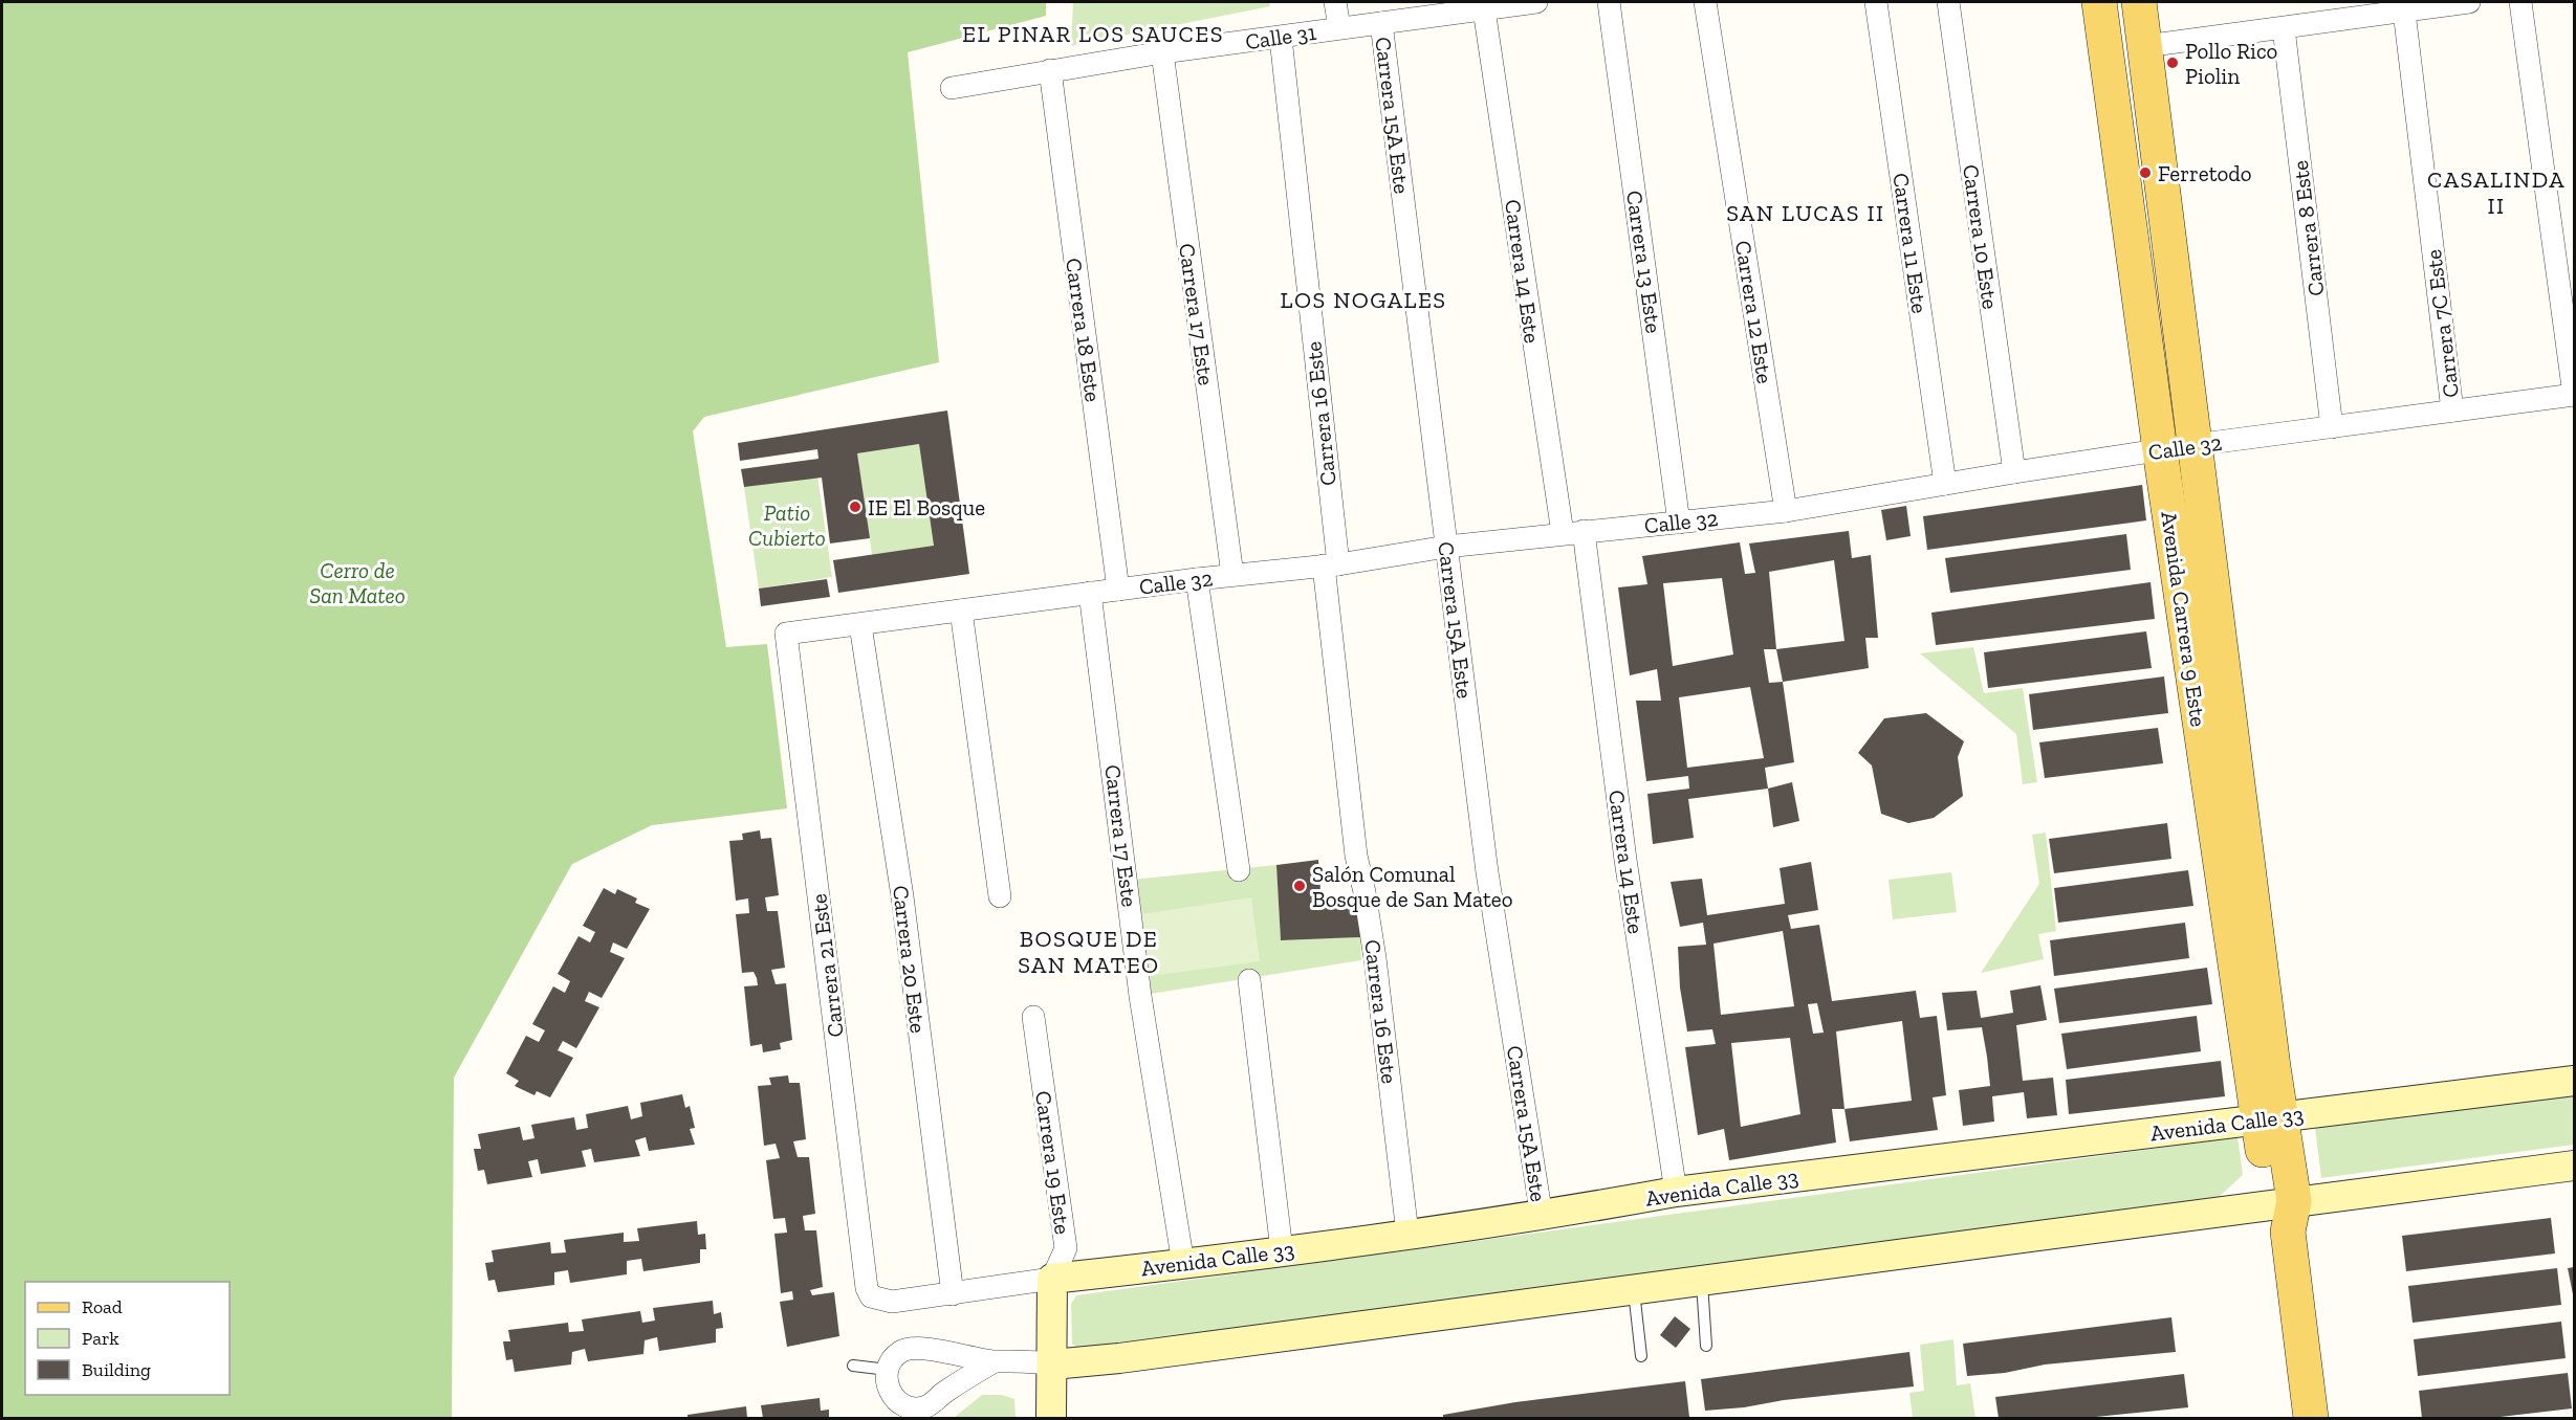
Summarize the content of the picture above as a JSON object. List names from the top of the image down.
{
  "streets": {
    "main road": ["Avenida Carrera 9 Este"],
    "street": [
      "Calle 31",
      "Carrera 15A Este",
      "Carrera 8 Este",
      "Carrera 10 Este",
      "Carrera 11 Este",
      "Carrera 13 Este",
      "Carrera 14 Este",
      "Carrera 12 Este",
      "Carrera 17 Este",
      "Carrera 7C Este",
      "Carrera 18 Este",
      "Carrera 16 Este",
      "Calle 32",
      "Carrera 20 Este",
      "Carrera 21 Este",
      "Avenida Calle 33",
      "Carrera 19 Este"
    ]
  },
  "crossings": [
    ["Calle 31", "Carrera 15A Este"],
    ["Calle 31", "Carrera 14 Este"],
    ["Calle 31", "Carrera 17 Este"],
    ["Calle 31", "Carrera 18 Este"],
    ["Calle 31", "Carrera 16 Este"],
    ["Carrera 15A Este", "Calle 32"],
    ["Carrera 15A Este", "Avenida Calle 33"],
    ["Carrera 8 Este", "Calle 32"],
    ["Carrera 10 Este", "Calle 32"],
    ["Carrera 11 Este", "Calle 32"],
    ["Carrera 13 Este", "Calle 32"],
    ["Carrera 14 Este", "Calle 32"],
    ["Carrera 14 Este", "Avenida Calle 33"],
    ["Carrera 12 Este", "Calle 32"],
    ["Carrera 17 Este", "Calle 32"],
    ["Carrera 17 Este", "Avenida Calle 33"],
    ["Carrera 7C Este", "Calle 32"],
    ["Carrera 18 Este", "Calle 32"],
    ["Carrera 16 Este", "Calle 32"],
    ["Carrera 16 Este", "Avenida Calle 33"],
    ["Calle 32", "Avenida Carrera 9 Este"],
    ["Calle 32", "Carrera 20 Este"],
    ["Calle 32", "Carrera 21 Este"],
    ["Avenida Carrera 9 Este", "Avenida Calle 33"],
    ["Carrera 20 Este", "Avenida Calle 33"],
    ["Carrera 21 Este", "Avenida Calle 33"],
    ["Avenida Calle 33", "Carrera 19 Este"]
  ],
  "districts": [
    "EL PINAR LOS SAUCES",
    "CASALINDA II",
    "SAN LUCAS II",
    "LOS NOGALES",
    "BOSQUE DE SAN MATEO"
  ],
  "parks": ["Patio Cubierto", "Cerro de San Mateo"],
  "places": [
    "Pollo Rico Piolin",
    "Ferretodo",
    "IE El Bosque",
    "Salón Comunal Bosque de San Mateo"
  ],
  "legend": ["Road", "Park", "Building"]
}
